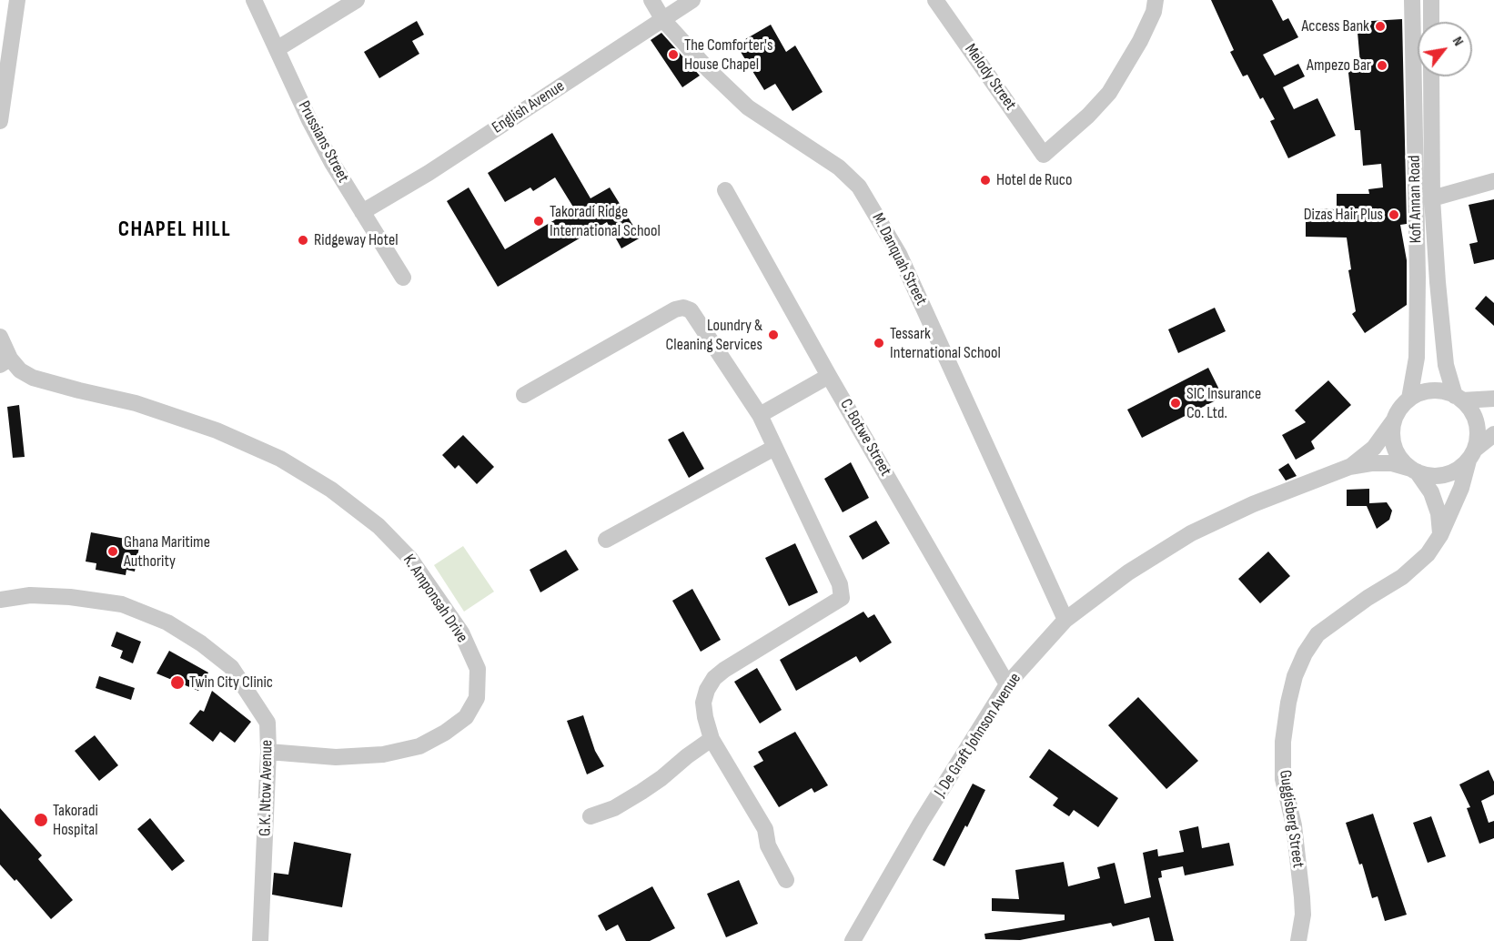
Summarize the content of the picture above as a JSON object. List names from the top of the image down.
{
  "streets": {
    "street": [
      "Melody Street",
      "English Avenue",
      "Prussians Street",
      "Kofi Annan Road",
      "M. Danquah Street",
      "C. Botwe Street",
      "K. Amponsah Drive",
      "J. De Graft Johnson Avenue",
      "G.K. Ntow Avenue",
      "Guggisberg Street"
    ]
  },
  "crossings": [
    ["English Avenue", "Prussians Street"],
    ["English Avenue", "M. Danquah Street"],
    ["Kofi Annan Road", "J. De Graft Johnson Avenue"],
    ["Kofi Annan Road", "Guggisberg Street"],
    ["M. Danquah Street", "J. De Graft Johnson Avenue"],
    ["C. Botwe Street", "J. De Graft Johnson Avenue"],
    ["K. Amponsah Drive", "G.K. Ntow Avenue"],
    ["J. De Graft Johnson Avenue", "Guggisberg Street"]
  ],
  "districts": ["CHAPEL HILL"],
  "places": [
    "Access Bank",
    "The Comforter's House Chapel",
    "Ampezo Bar",
    "Hotel de Ruco",
    "Dizas Hair Plus",
    "Takoradi Ridge International School",
    "Ridgeway Hotel",
    "Loundry & Cleaning Services",
    "Tessark International School",
    "SIC Insurance Co. Ltd.",
    "Ghana Maritime Authority",
    "Twin City Clinic",
    "Takoradi Hospital"
  ],
  "north": "top right"
}
